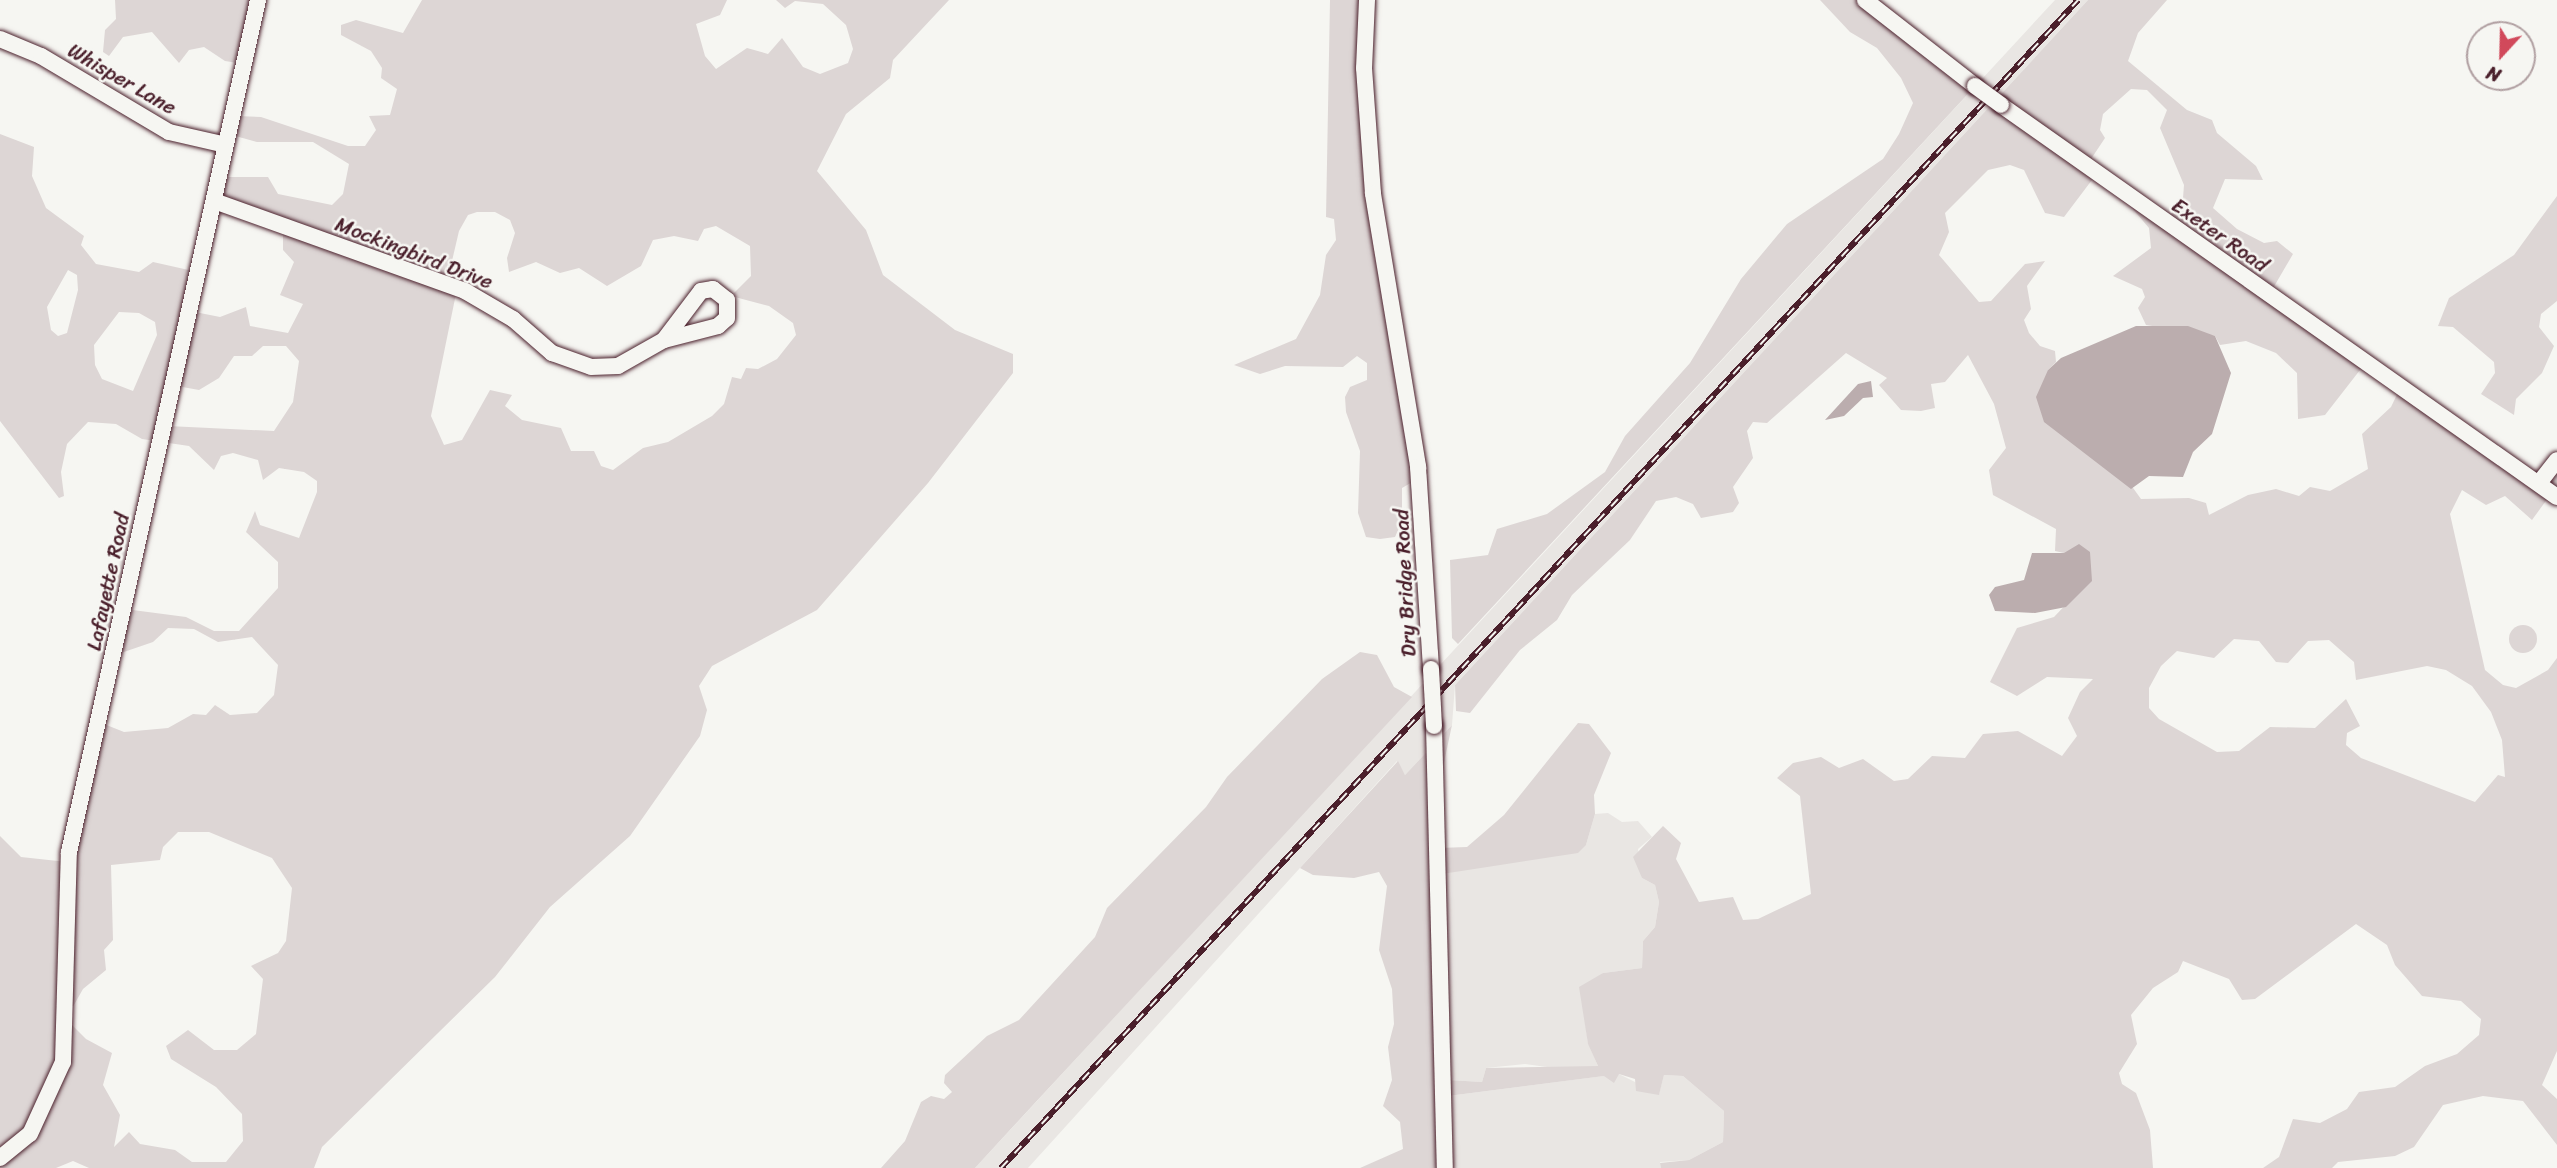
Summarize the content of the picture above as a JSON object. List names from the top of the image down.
{
  "streets": {
    "street": [
      "Whisper Lane",
      "Exeter Road",
      "Mockingbird Drive",
      "Lafayette Road",
      "Dry Bridge Road"
    ]
  },
  "crossings": [
    ["Whisper Lane", "Lafayette Road"],
    ["Mockingbird Drive", "Lafayette Road"]
  ],
  "north": "bottom"
}
